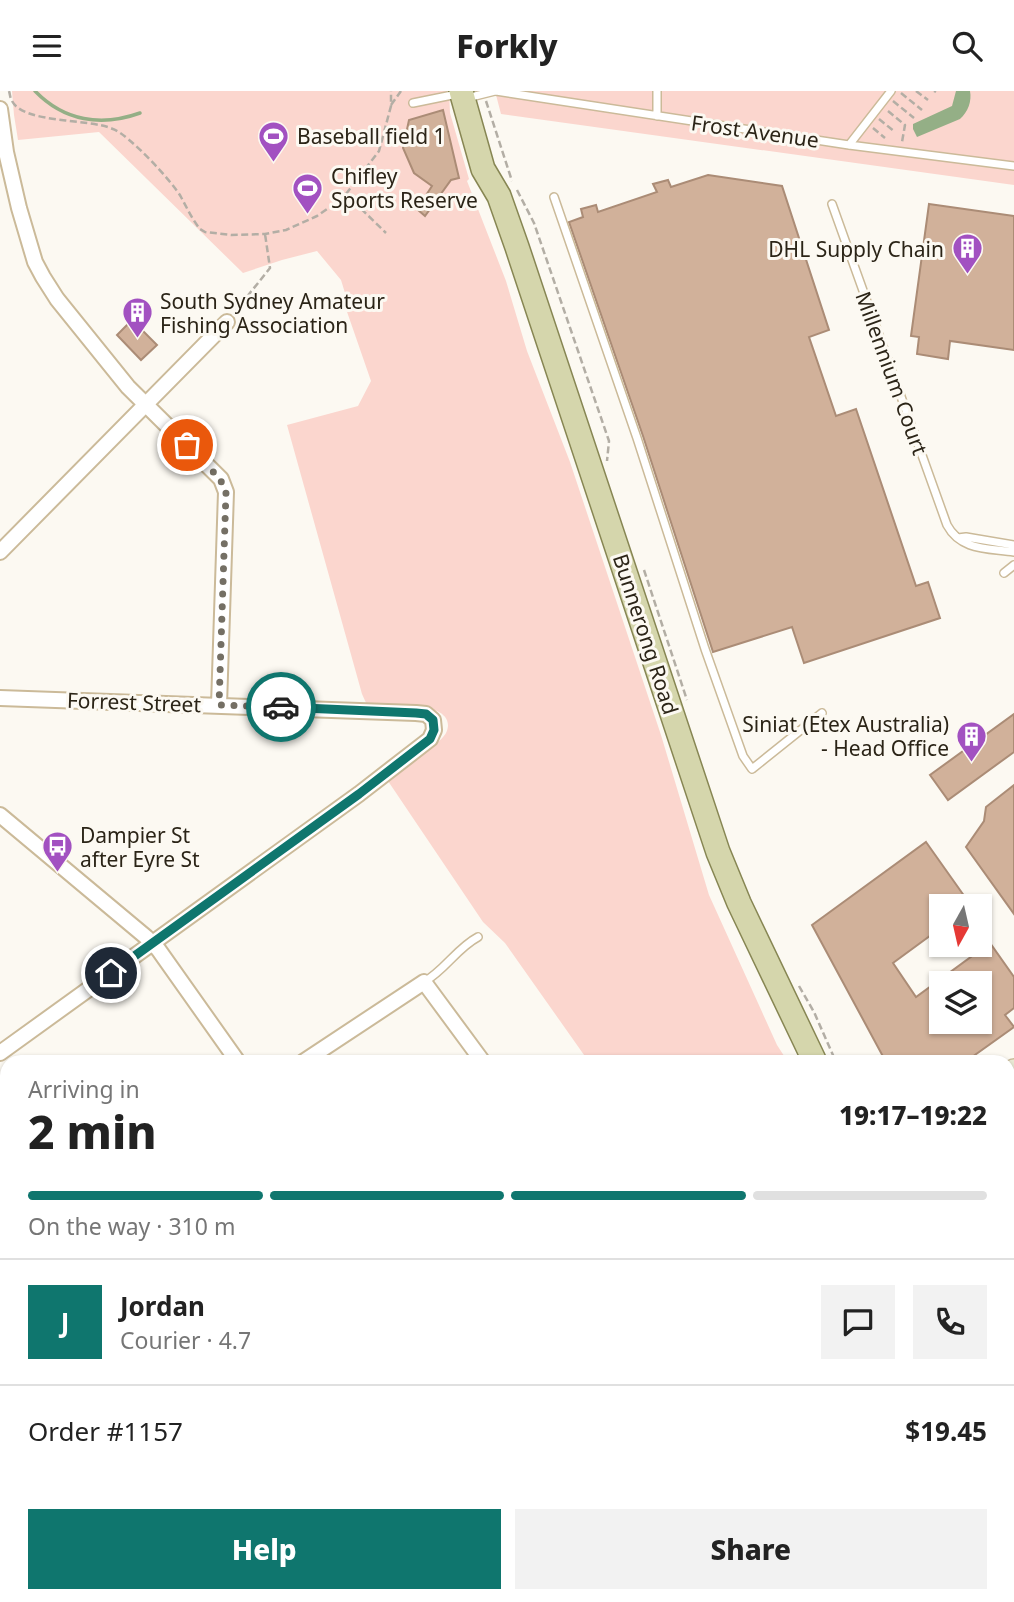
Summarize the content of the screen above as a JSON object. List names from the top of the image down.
{
  "streets": {
    "main road": ["Bunnerong Road"],
    "street": ["Forrest Street"],
    "lane": ["Frost Avenue", "Millennium Court"]
  },
  "crossings": [
    ["Frost Avenue", "Bunnerong Road"]
  ],
  "places": {
    "sports": ["Baseball field 1", "Chifley Sports Reserve"],
    "building": ["DHL Supply Chain", "South Sydney Amateur Fishing Association", "Siniat (Etex Australia) - Head Office"],
    "bus stop": ["Dampier St after Eyre St"]
  },
  "north": "bottom",
  "page": {
    "header": "Forkly",
    "heading": ["2 min", "Arriving in", "19:17–19:22"],
    "panel": [
      "Jordan",
      "Courier · 4.7",
      "Order #1157",
      "$19.45"
    ],
    "bar": "On the way · 310 m",
    "round": "J",
    "buttons": ["Help", "Share"]
  }
}
